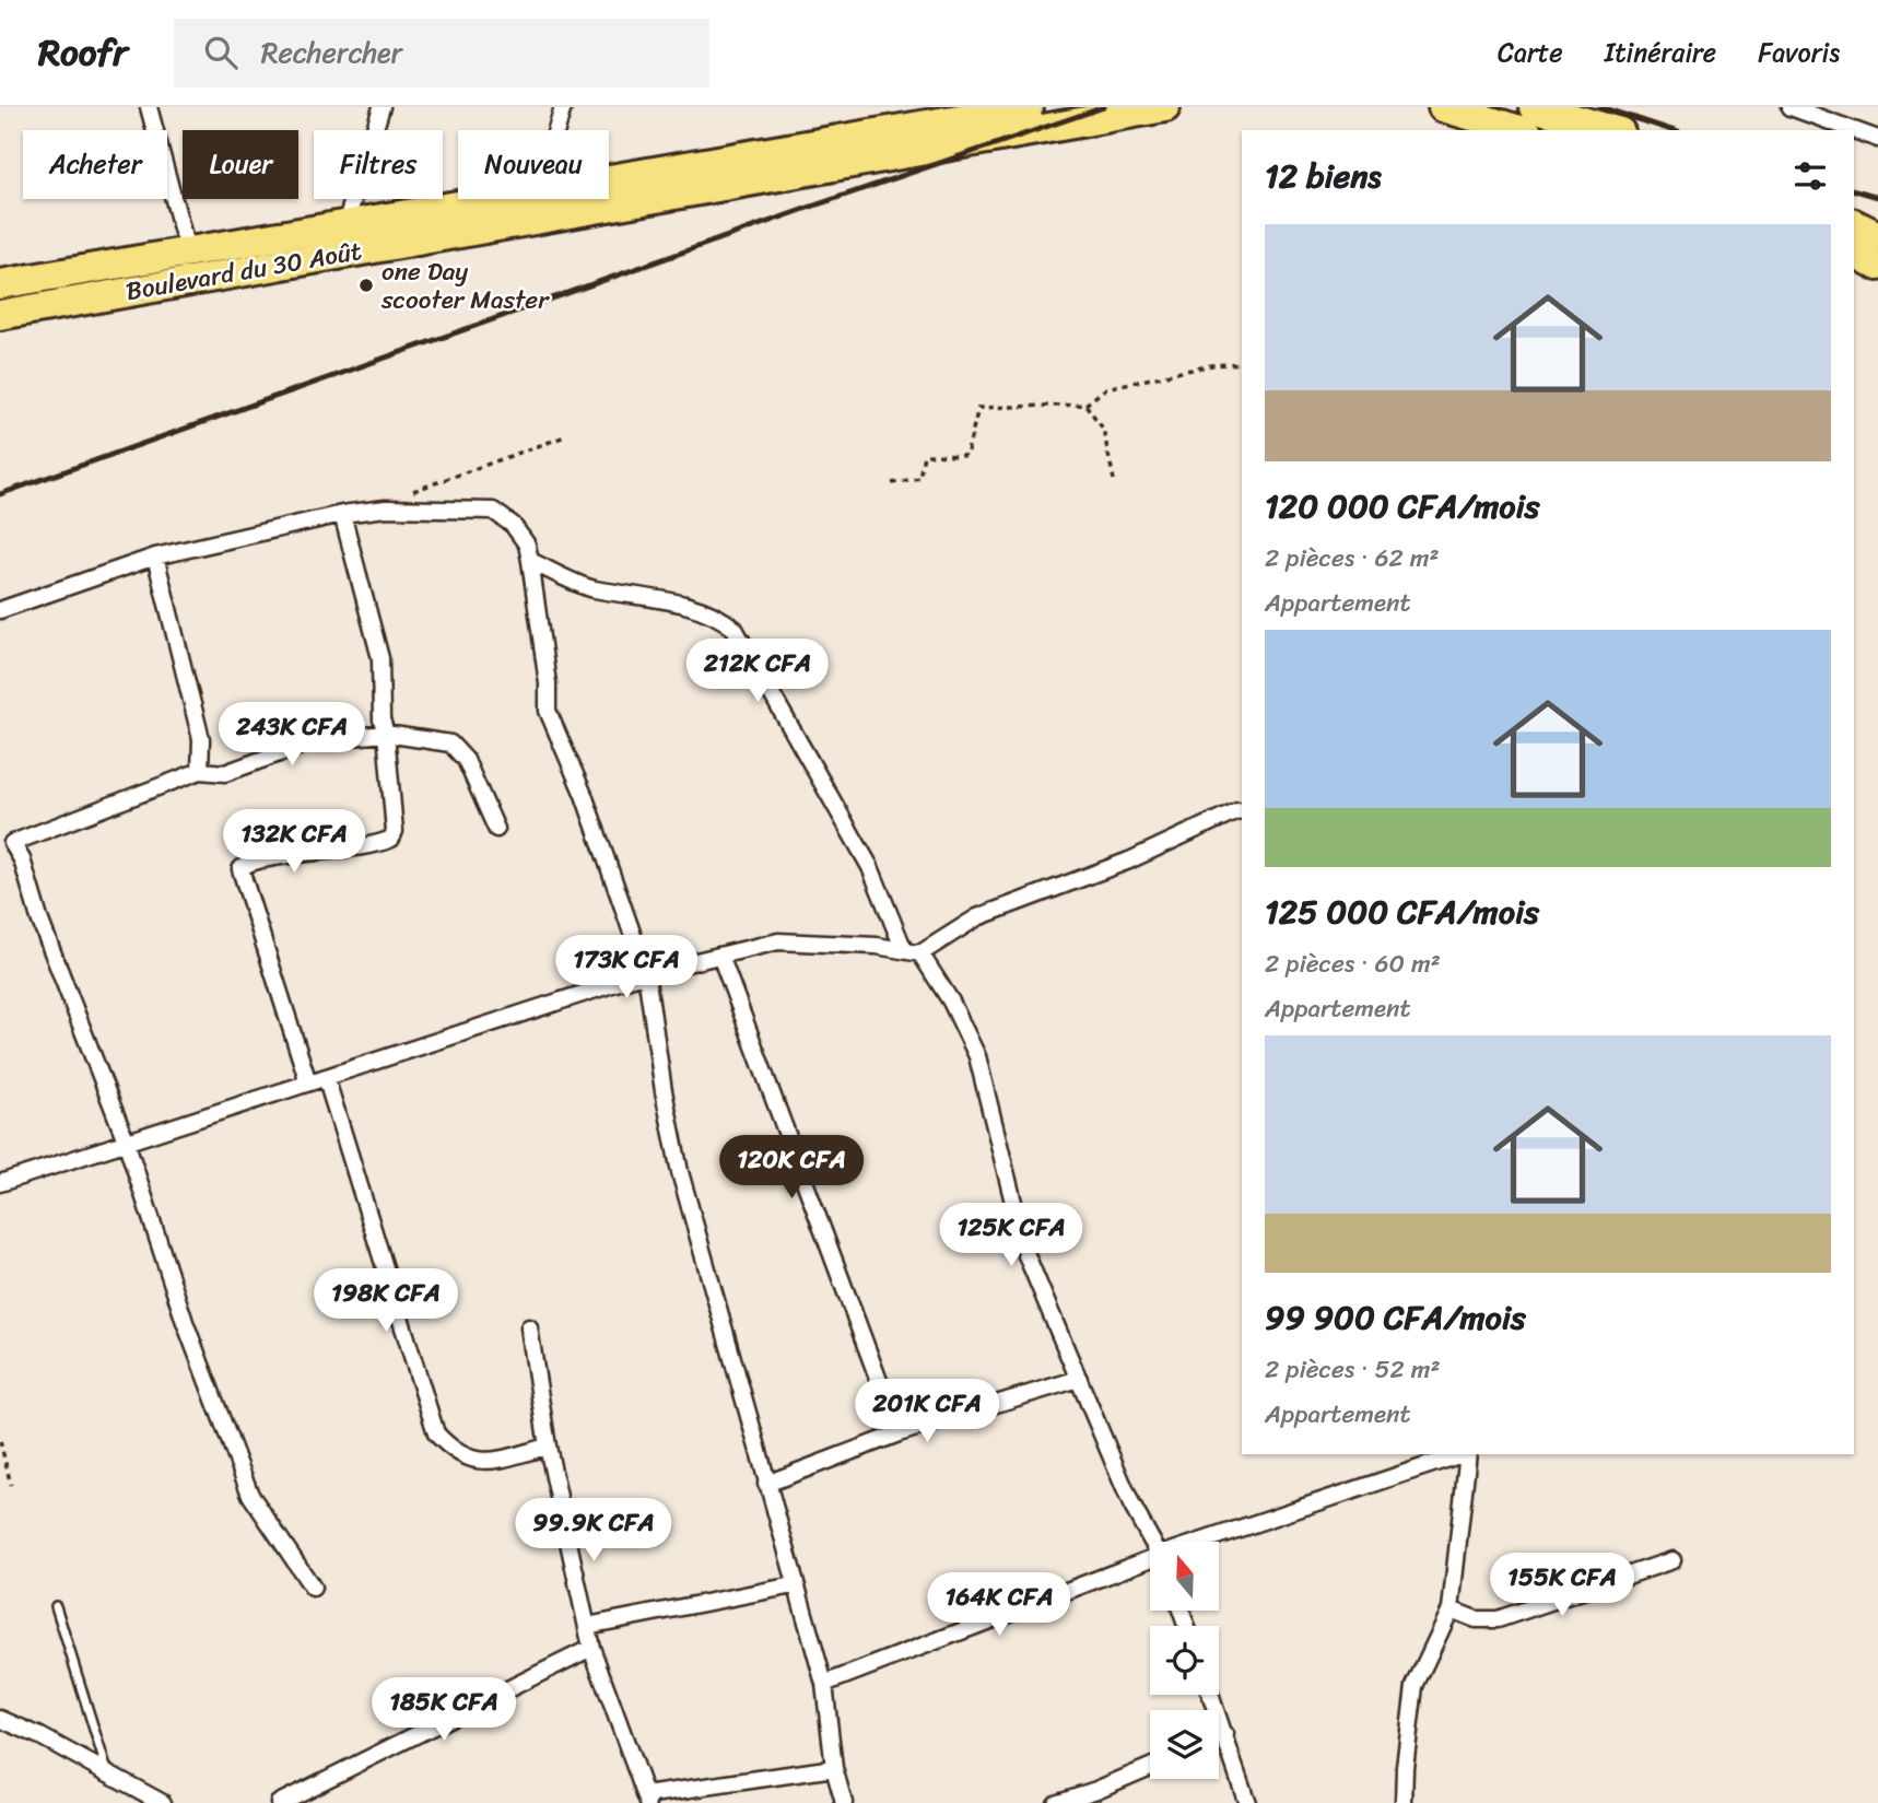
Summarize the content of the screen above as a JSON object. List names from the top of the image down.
{
  "streets": {
    "highway": ["Boulevard du 30 Août"]
  },
  "places": ["one Day scooter Master"],
  "north": "top",
  "page": {
    "header": "Roofr",
    "search": "Rechercher",
    "nav": ["Carte", "Itinéraire", "Favoris"],
    "chip": [
      "Acheter",
      "Louer",
      "Filtres",
      "Nouveau"
    ],
    "heading": "12 biens",
    "list": [
      {
        "name": "120 000 CFA/mois",
        "note": "2 pièces · 62 m² · Appartement"
      },
      {
        "name": "125 000 CFA/mois",
        "note": "2 pièces · 60 m² · Appartement"
      },
      {
        "name": "99 900 CFA/mois",
        "note": "2 pièces · 52 m² · Appartement"
      }
    ],
    "price": [
      "212K CFA",
      "243K CFA",
      "132K CFA",
      "173K CFA",
      "120K CFA",
      "125K CFA",
      "198K CFA",
      "201K CFA",
      "99.9K CFA",
      "155K CFA",
      "164K CFA",
      "185K CFA"
    ]
  }
}
